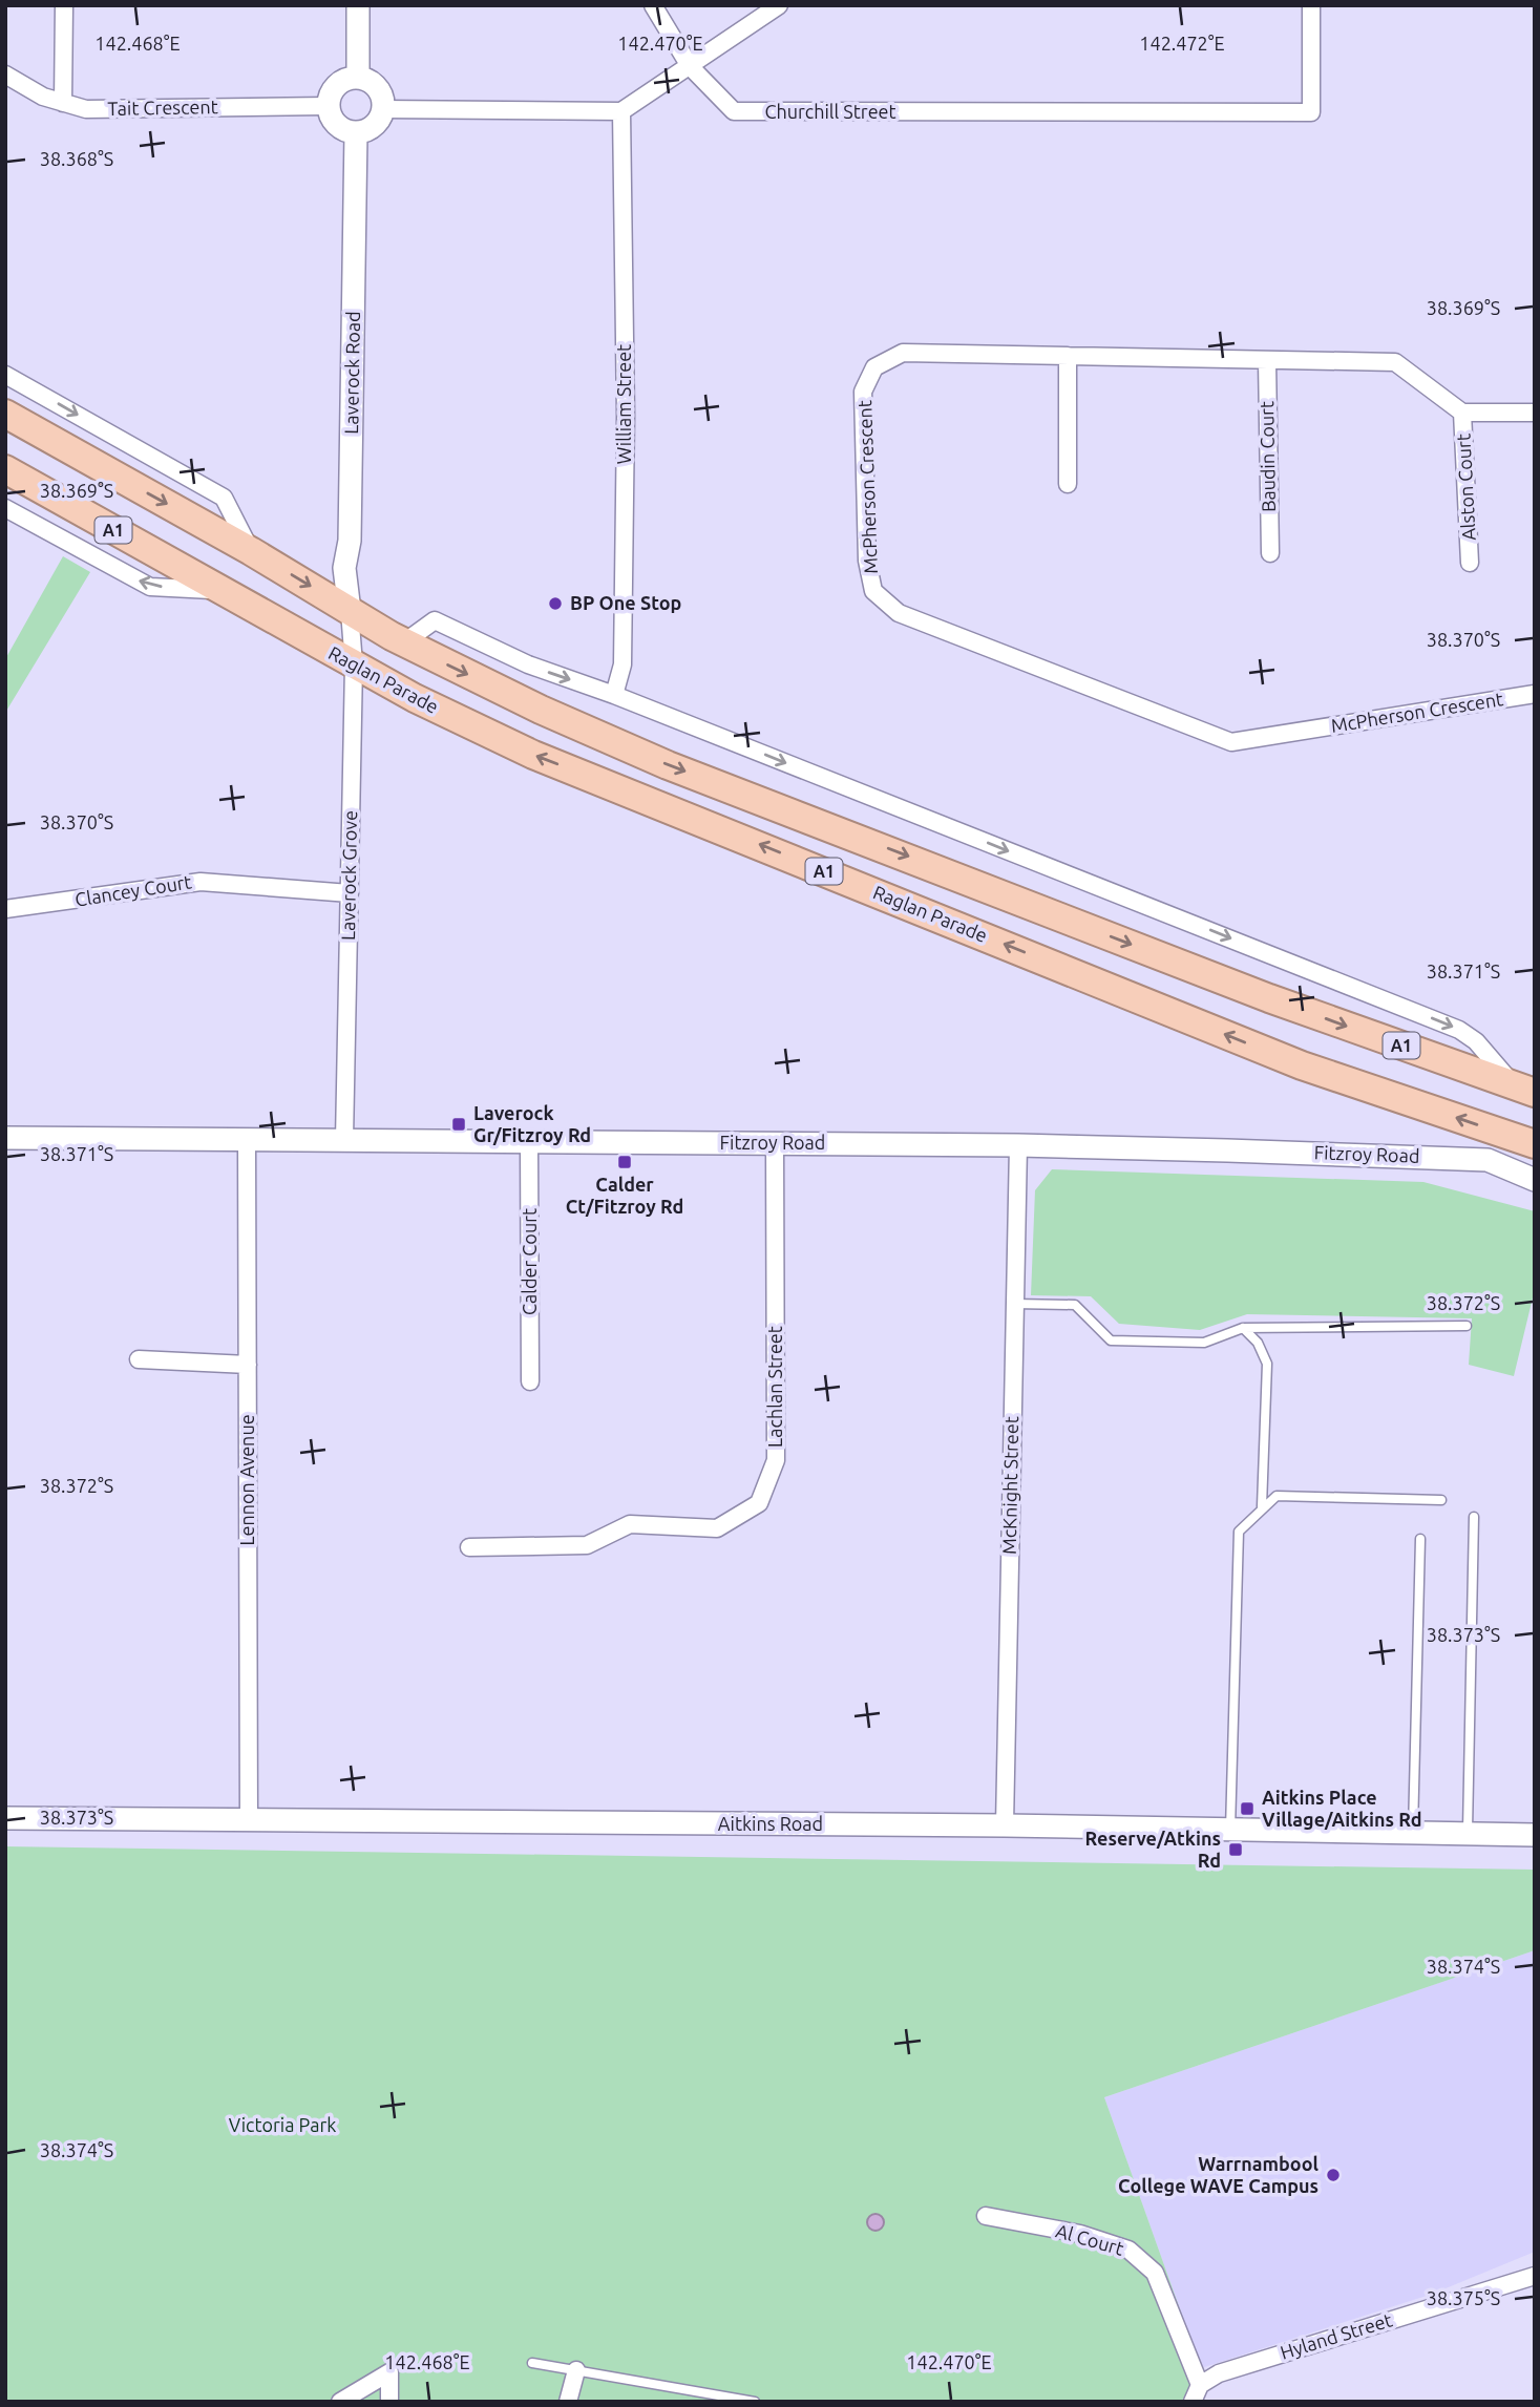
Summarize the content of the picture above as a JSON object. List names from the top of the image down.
{
  "streets": {
    "highway": ["A1", "Raglan Parade"],
    "street": [
      "Tait Crescent",
      "Churchill Street",
      "Laverock Road",
      "William Street",
      "Baudin Court",
      "McPherson Crescent",
      "Alston Court",
      "Laverock Grove",
      "Clancey Court",
      "Fitzroy Road",
      "Calder Court",
      "Lachlan Street",
      "Lennon Avenue",
      "McKnight Street",
      "Aitkins Road",
      "Al Court",
      "Hyland Street"
    ]
  },
  "crossings": [
    ["Tait Crescent", "Laverock Road"],
    ["Laverock Road", "A1"],
    ["Laverock Road", "Laverock Grove"],
    ["Baudin Court", "McPherson Crescent"],
    ["McPherson Crescent", "Alston Court"],
    ["A1", "Laverock Grove"],
    ["Raglan Parade", "Laverock Grove"],
    ["Laverock Grove", "Clancey Court"],
    ["Laverock Grove", "Fitzroy Road"],
    ["Fitzroy Road", "Calder Court"],
    ["Fitzroy Road", "Lachlan Street"],
    ["Fitzroy Road", "Lennon Avenue"],
    ["Fitzroy Road", "McKnight Street"],
    ["Lennon Avenue", "Aitkins Road"],
    ["McKnight Street", "Aitkins Road"],
    ["Al Court", "Hyland Street"]
  ],
  "parks": ["Victoria Park"],
  "places": {
    "other": ["BP One Stop", "Warrnambool College WAVE Campus"],
    "transit": [
      "Laverock Gr/Fitzroy Rd",
      "Calder Ct/Fitzroy Rd",
      "Aitkins Place Village/Aitkins Rd",
      "Reserve/Atkins Rd"
    ]
  },
  "coordinates": [
    "142.468°E",
    "142.470°E",
    "142.472°E",
    "38.368°S",
    "38.369°S",
    "38.370°S",
    "38.371°S",
    "38.372°S",
    "38.373°S",
    "38.374°S",
    "38.375°S"
  ]
}
